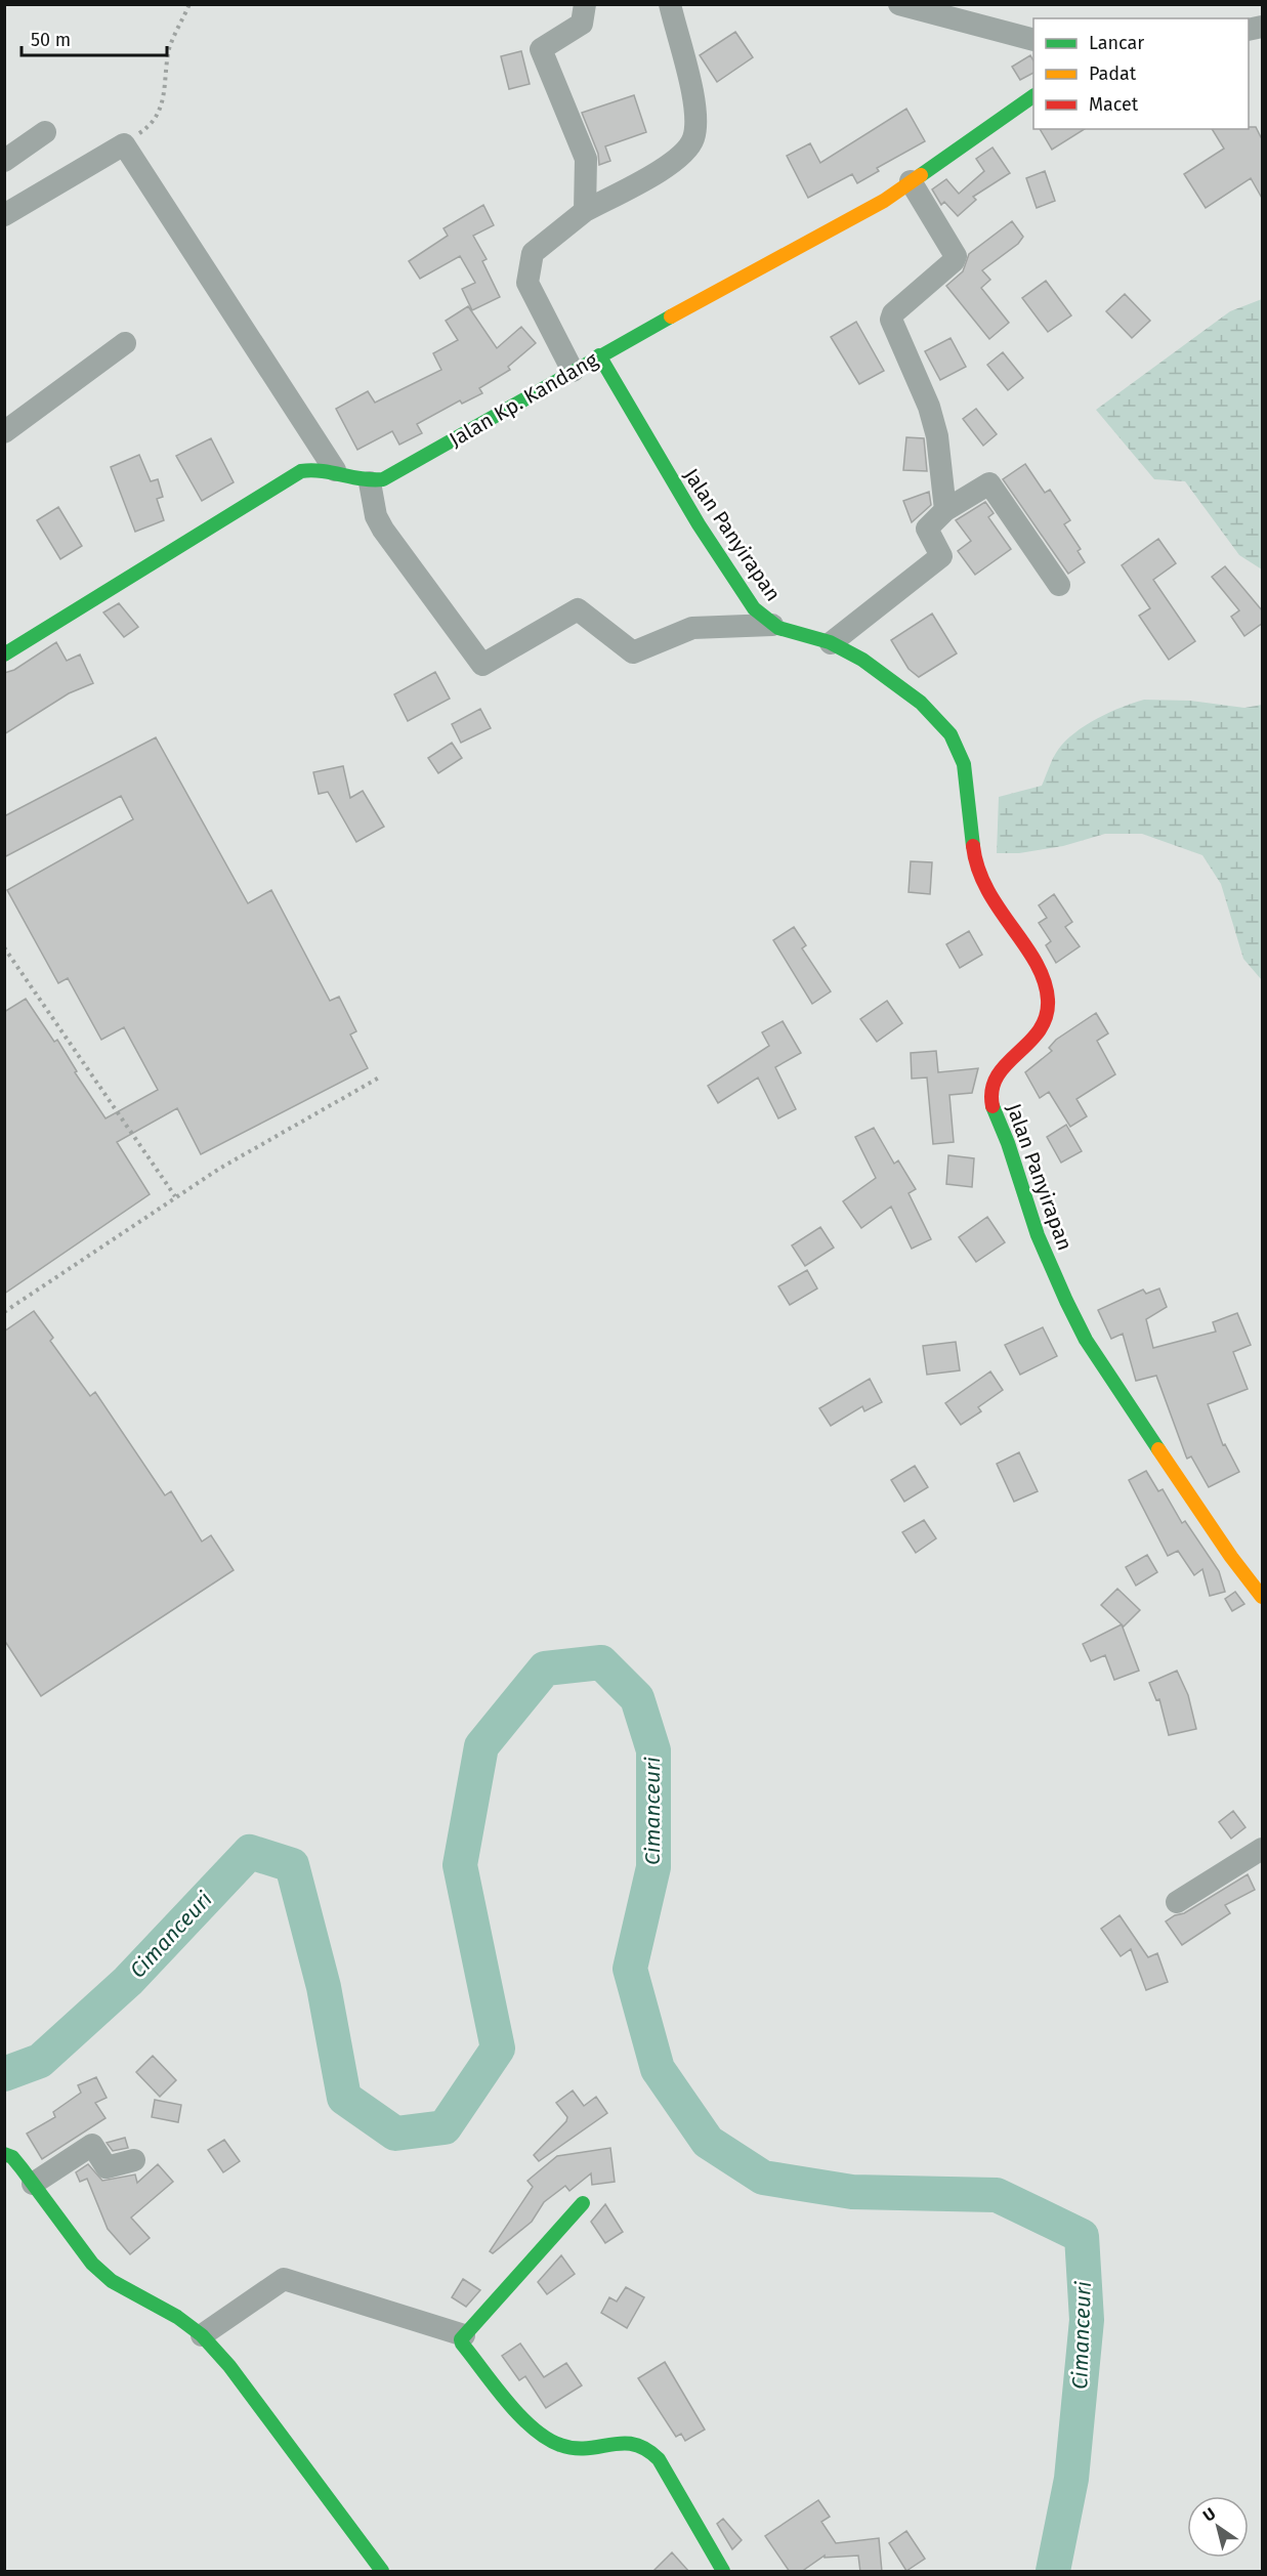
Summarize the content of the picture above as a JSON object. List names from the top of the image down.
{
  "streets": {
    "street": ["Jalan Kp. Kandang", "Jalan Panyirapan"]
  },
  "crossings": [
    ["Jalan Kp. Kandang", "Jalan Panyirapan"]
  ],
  "water": ["Cimanceuri"],
  "legend": ["Lancar", "Padat", "Macet"],
  "scale_bar": "50 m",
  "north": "top left"
}
